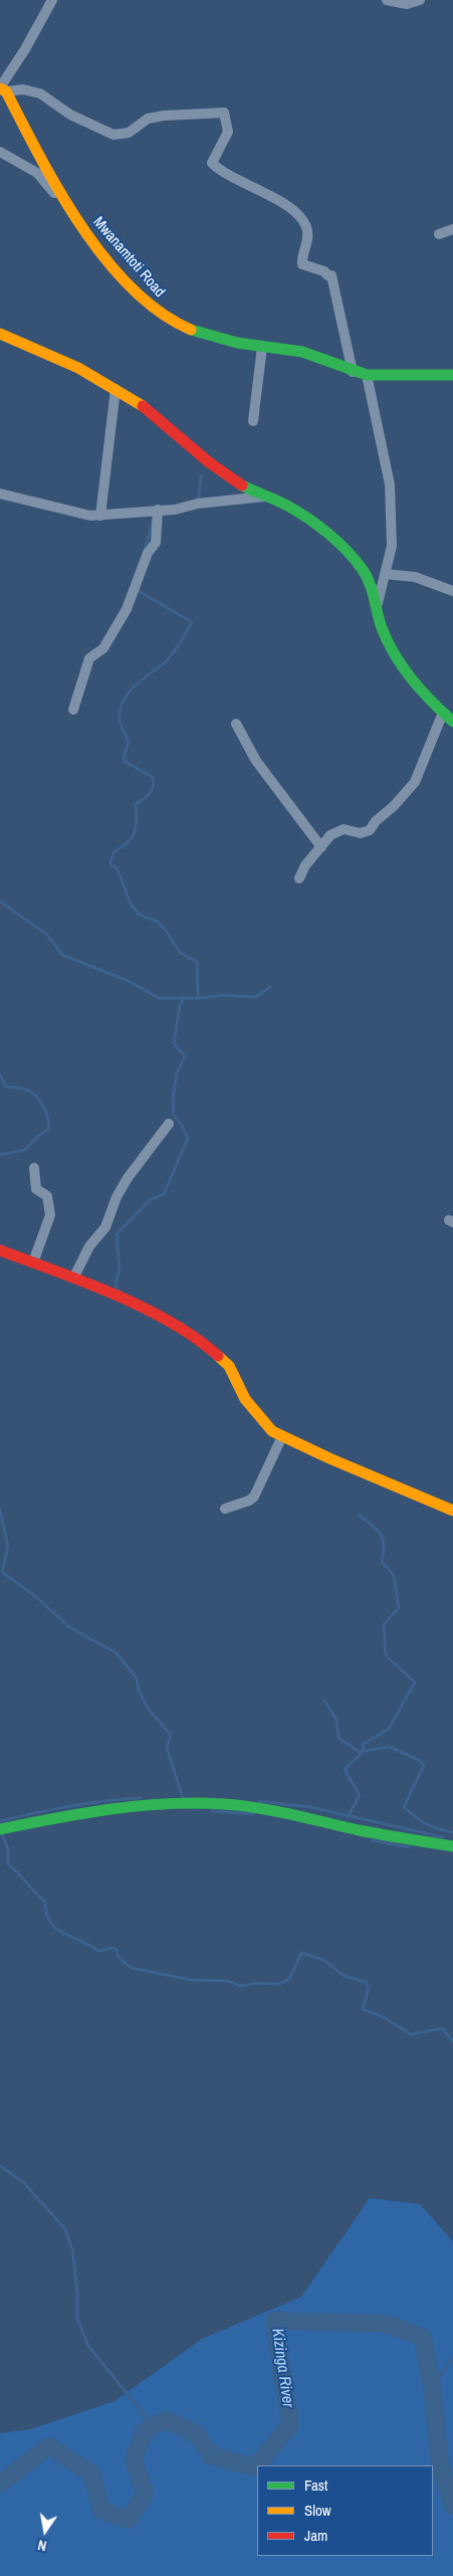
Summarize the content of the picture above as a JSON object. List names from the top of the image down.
{
  "streets": {
    "street": ["Mwanamtoti Road"]
  },
  "water": ["Kizinga River"],
  "legend": ["Fast", "Slow", "Jam"],
  "north": "bottom"
}
